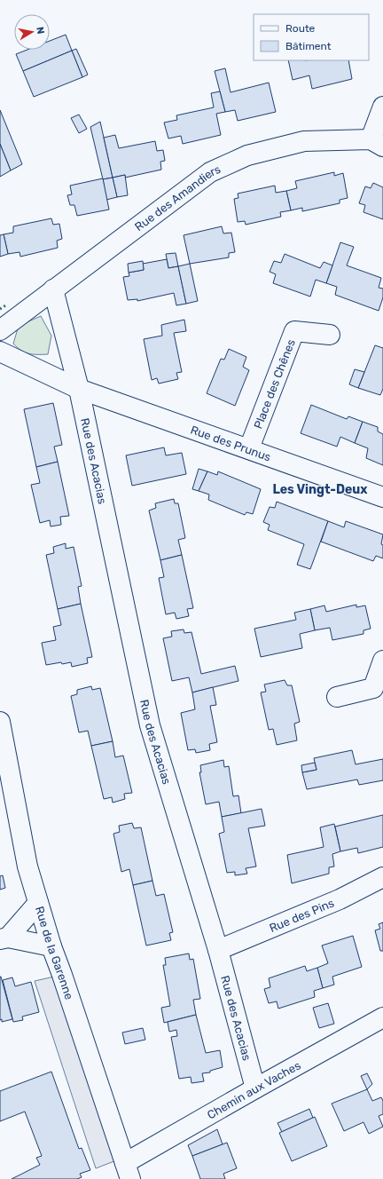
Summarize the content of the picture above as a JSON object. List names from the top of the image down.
{
  "streets": {
    "street": [
      "Rue des Amandiers",
      "Place des Chênes",
      "Rue des Prunus",
      "Rue des Acacias",
      "Rue des Pins",
      "Rue de la Garenne",
      "Chemin aux Vaches"
    ]
  },
  "crossings": [
    ["Rue des Amandiers", "Rue des Acacias"],
    ["Place des Chênes", "Rue des Prunus"],
    ["Rue des Prunus", "Rue des Acacias"],
    ["Rue des Acacias", "Rue des Pins"],
    ["Rue des Acacias", "Chemin aux Vaches"],
    ["Rue de la Garenne", "Chemin aux Vaches"]
  ],
  "districts": ["Les Vingt-Deux"],
  "legend": ["Route", "Bâtiment"],
  "north": "right"
}
